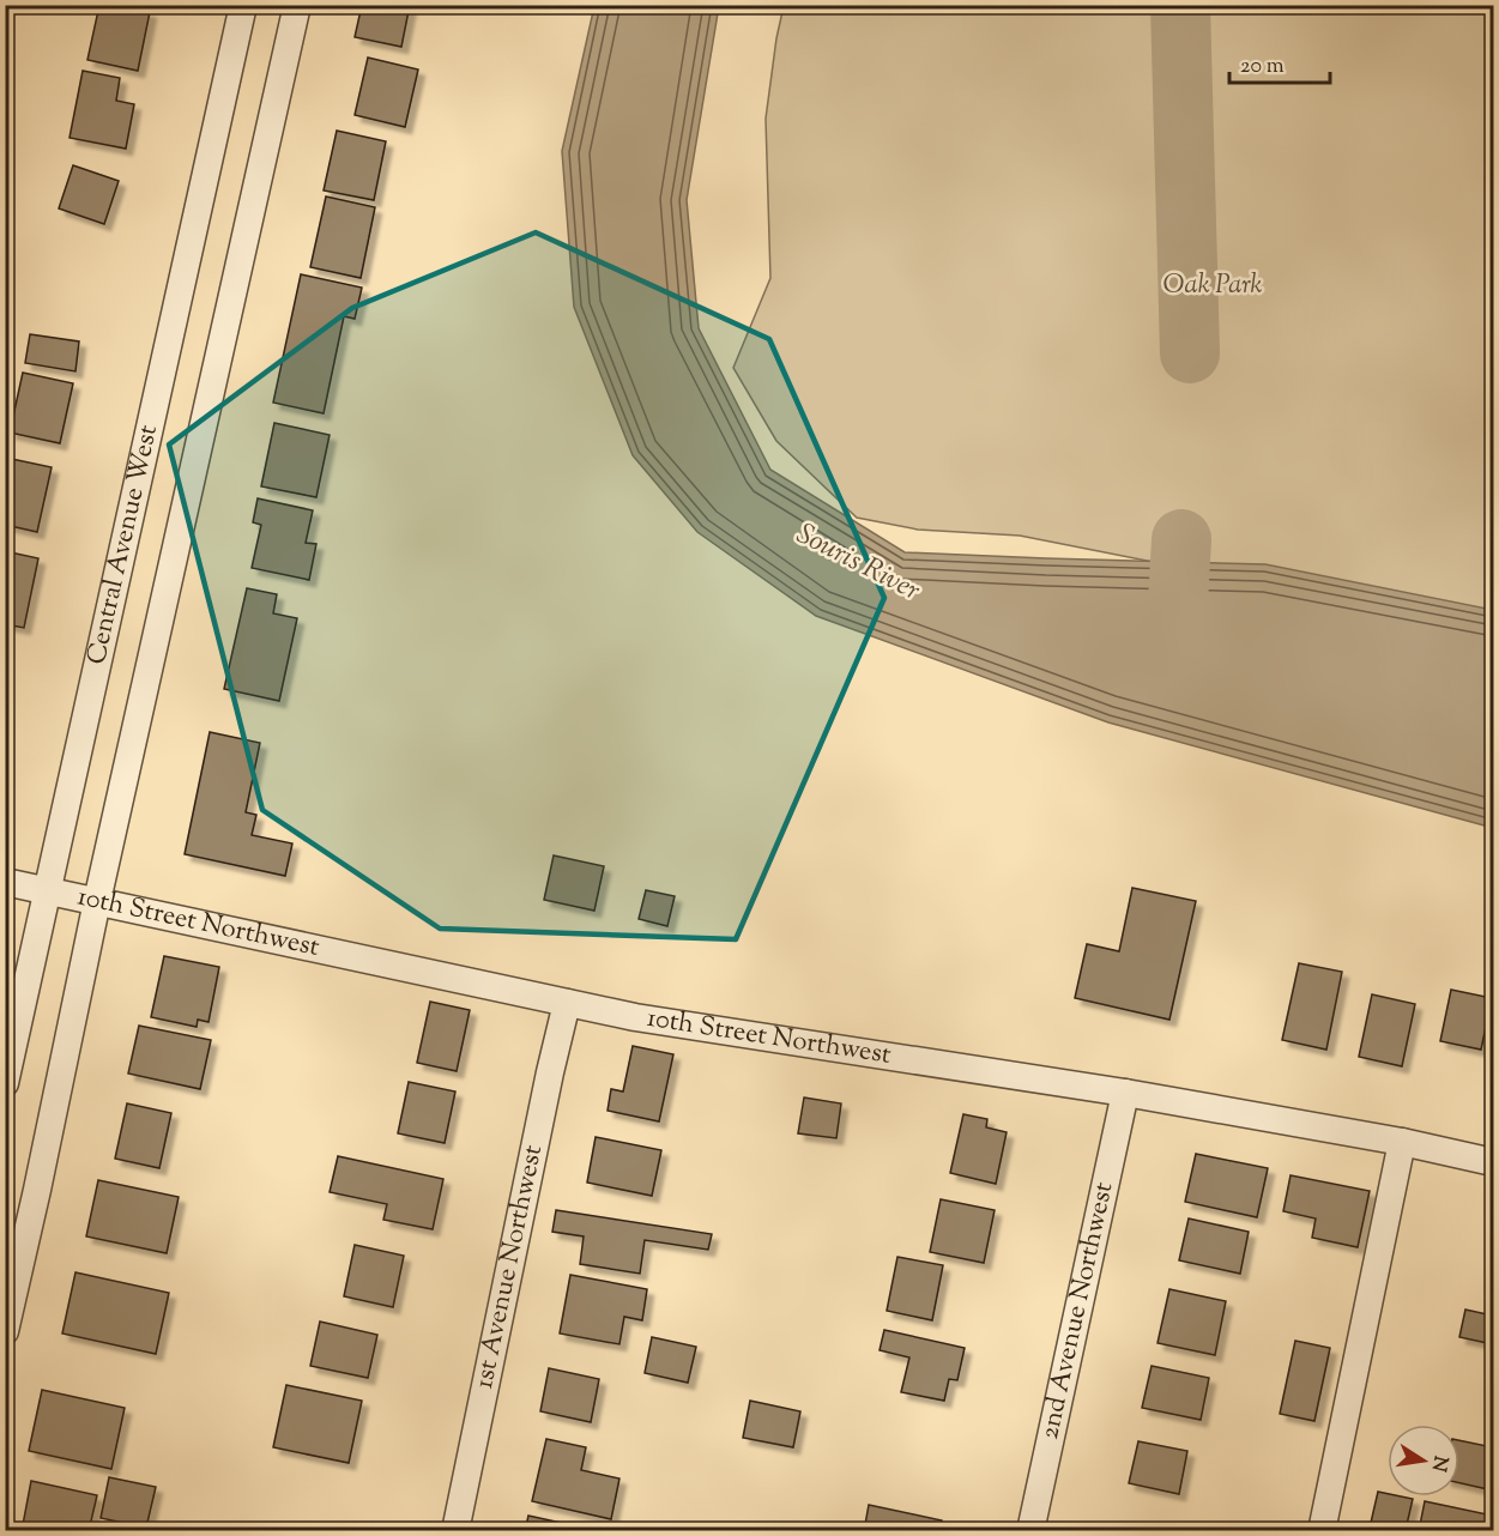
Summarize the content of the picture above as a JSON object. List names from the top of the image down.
{
  "streets": {
    "street": [
      "Central Avenue West",
      "10th Street Northwest",
      "1st Avenue Northwest",
      "2nd Avenue Northwest"
    ]
  },
  "crossings": [
    ["Central Avenue West", "10th Street Northwest"],
    ["10th Street Northwest", "1st Avenue Northwest"],
    ["10th Street Northwest", "2nd Avenue Northwest"]
  ],
  "water": ["Souris River"],
  "parks": ["Oak Park"],
  "scale_bar": "20 m",
  "north": "right"
}
